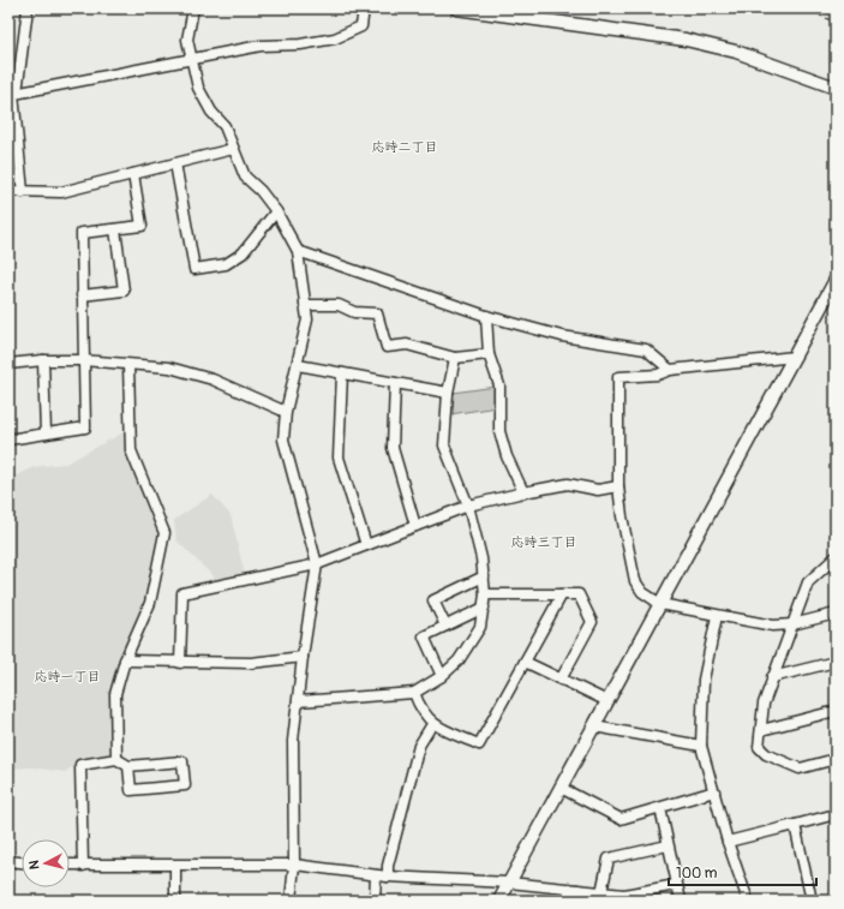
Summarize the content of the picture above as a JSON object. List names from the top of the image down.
{
  "districts": ["応時二丁目", "応時三丁目", "応時一丁目"],
  "scale_bar": "100 m",
  "north": "left"
}
